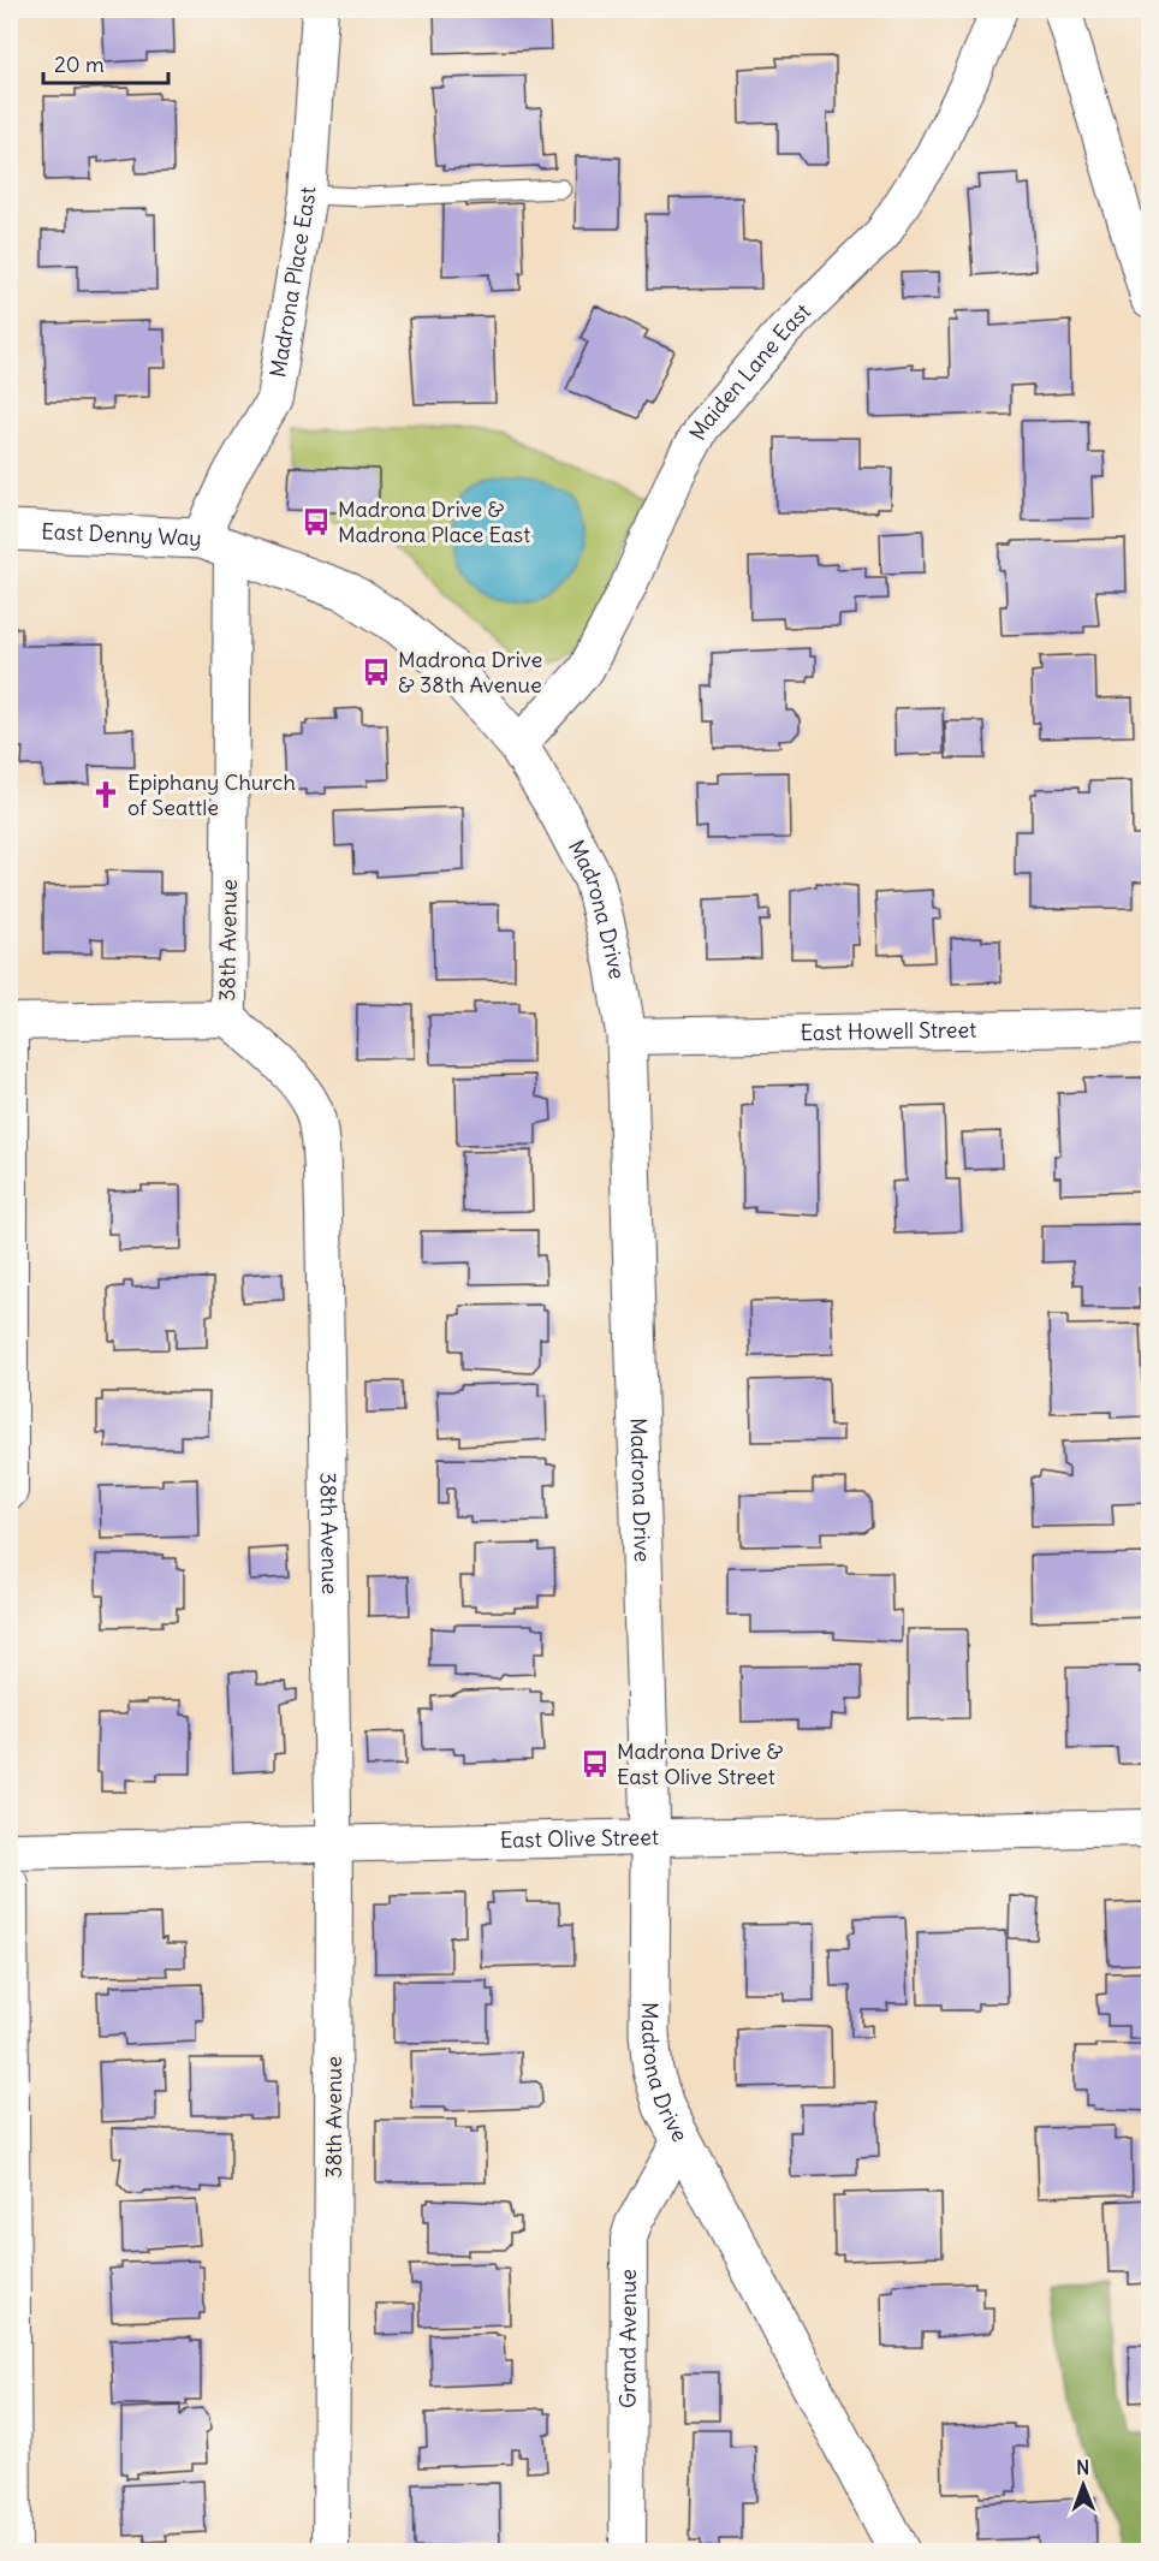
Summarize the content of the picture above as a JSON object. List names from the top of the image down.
{
  "streets": {
    "street": [
      "Madrona Place East",
      "Maiden Lane East",
      "East Denny Way",
      "Madrona Drive",
      "38th Avenue",
      "East Howell Street",
      "East Olive Street",
      "Grand Avenue"
    ]
  },
  "crossings": [
    ["Madrona Place East", "East Denny Way"],
    ["Madrona Place East", "Madrona Drive"],
    ["Madrona Place East", "38th Avenue"],
    ["Maiden Lane East", "Madrona Drive"],
    ["East Denny Way", "Madrona Drive"],
    ["East Denny Way", "38th Avenue"],
    ["Madrona Drive", "38th Avenue"],
    ["Madrona Drive", "East Howell Street"],
    ["Madrona Drive", "East Olive Street"],
    ["Madrona Drive", "Grand Avenue"],
    ["38th Avenue", "East Olive Street"]
  ],
  "places": {
    "bus stop": ["Madrona Drive & Madrona Place East", "Madrona Drive & 38th Avenue", "Madrona Drive & East Olive Street"],
    "church": ["Epiphany Church of Seattle"]
  },
  "scale_bar": "20 m",
  "north": "top"
}
